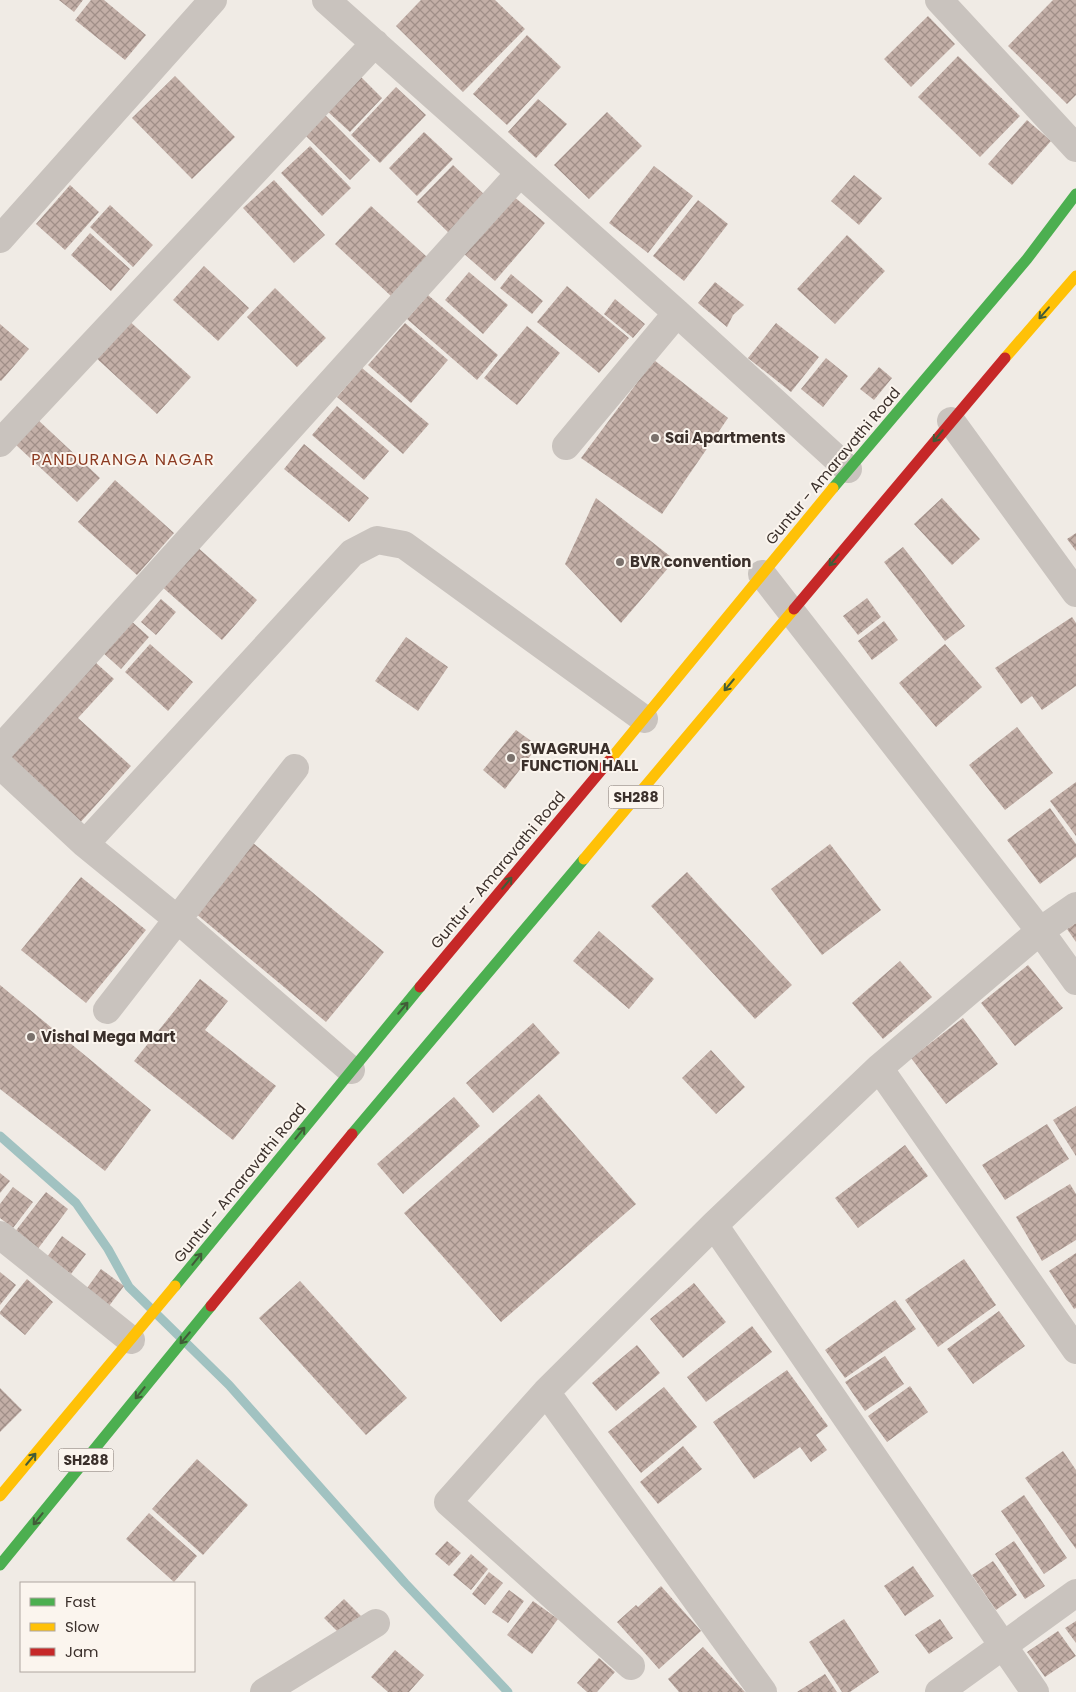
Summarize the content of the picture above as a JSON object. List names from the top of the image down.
{
  "streets": {
    "main road": ["Guntur - Amaravathi Road", "SH288"]
  },
  "districts": ["PANDURANGA NAGAR"],
  "places": [
    "Sai Apartments",
    "BVR convention",
    "SWAGRUHA FUNCTION HALL",
    "Vishal Mega Mart"
  ],
  "legend": ["Fast", "Slow", "Jam"]
}
